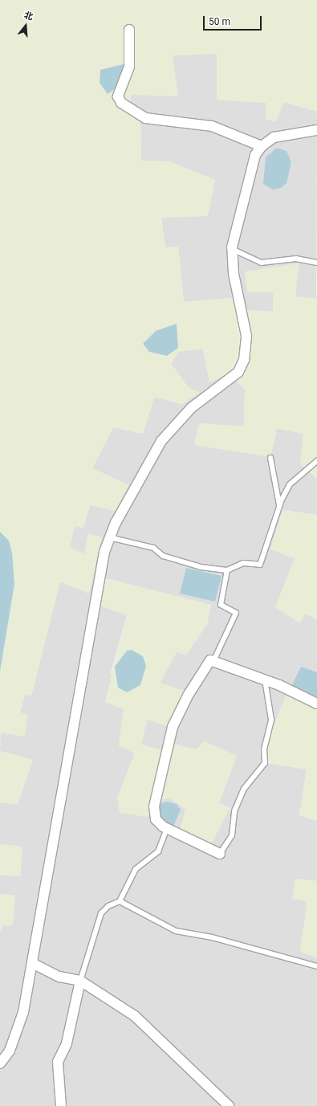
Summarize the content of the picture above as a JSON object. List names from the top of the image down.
{
  "scale_bar": "50 m",
  "north": "top"
}
